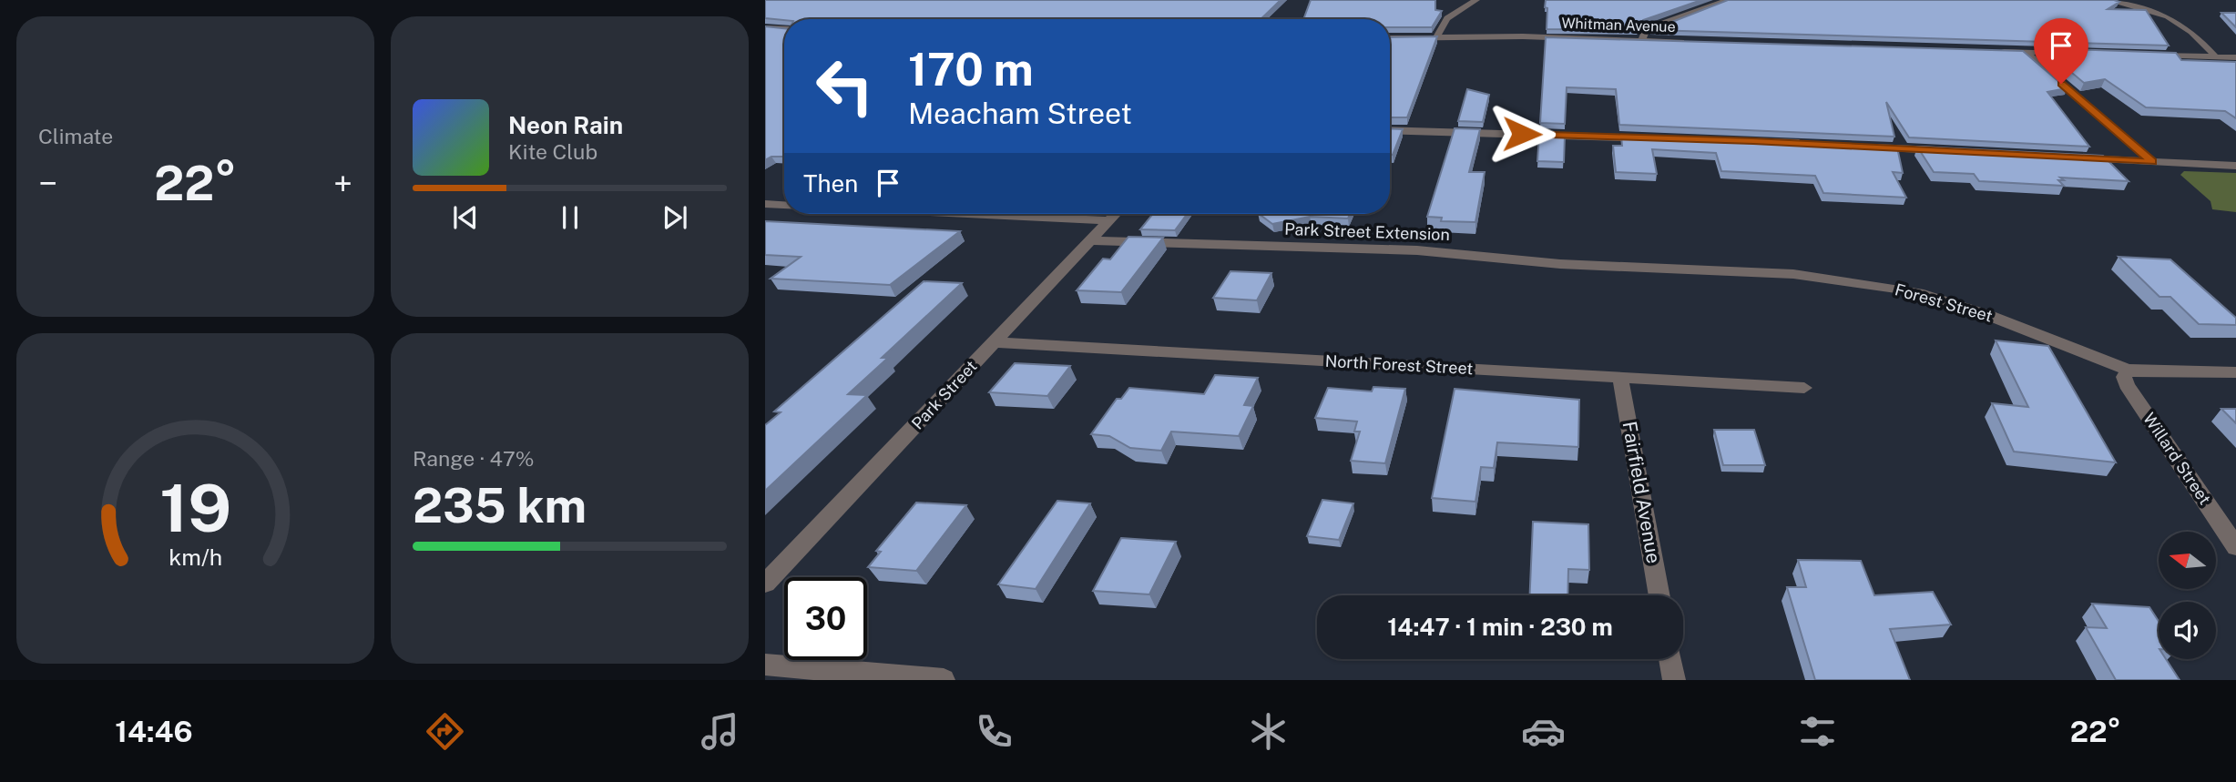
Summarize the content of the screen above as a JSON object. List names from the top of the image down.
{
  "streets": {
    "street": [
      "Whitman Avenue",
      "Park Street Extension",
      "Forest Street",
      "North Forest Street",
      "Park Street",
      "Willard Street",
      "Fairfield Avenue"
    ]
  },
  "crossings": [
    ["Park Street Extension", "Forest Street"],
    ["Park Street Extension", "Park Street"],
    ["Forest Street", "Willard Street"],
    ["North Forest Street", "Park Street"],
    ["North Forest Street", "Fairfield Avenue"]
  ],
  "north": "left",
  "page": {
    "tile": [
      "Climate",
      ["Range · 47%", "235 km"]
    ],
    "turn": ["170 m", "Meacham Street"],
    "song": ["Neon Rain", "Kite Club"],
    "then": "Then",
    "heat": ["−", "22°", "+"],
    "limit": "30",
    "trip": "14:47 · 1 min · 230 m",
    "tabs": ["14:46", "22°"],
    "gauge": ["19", "km/h"]
  }
}
